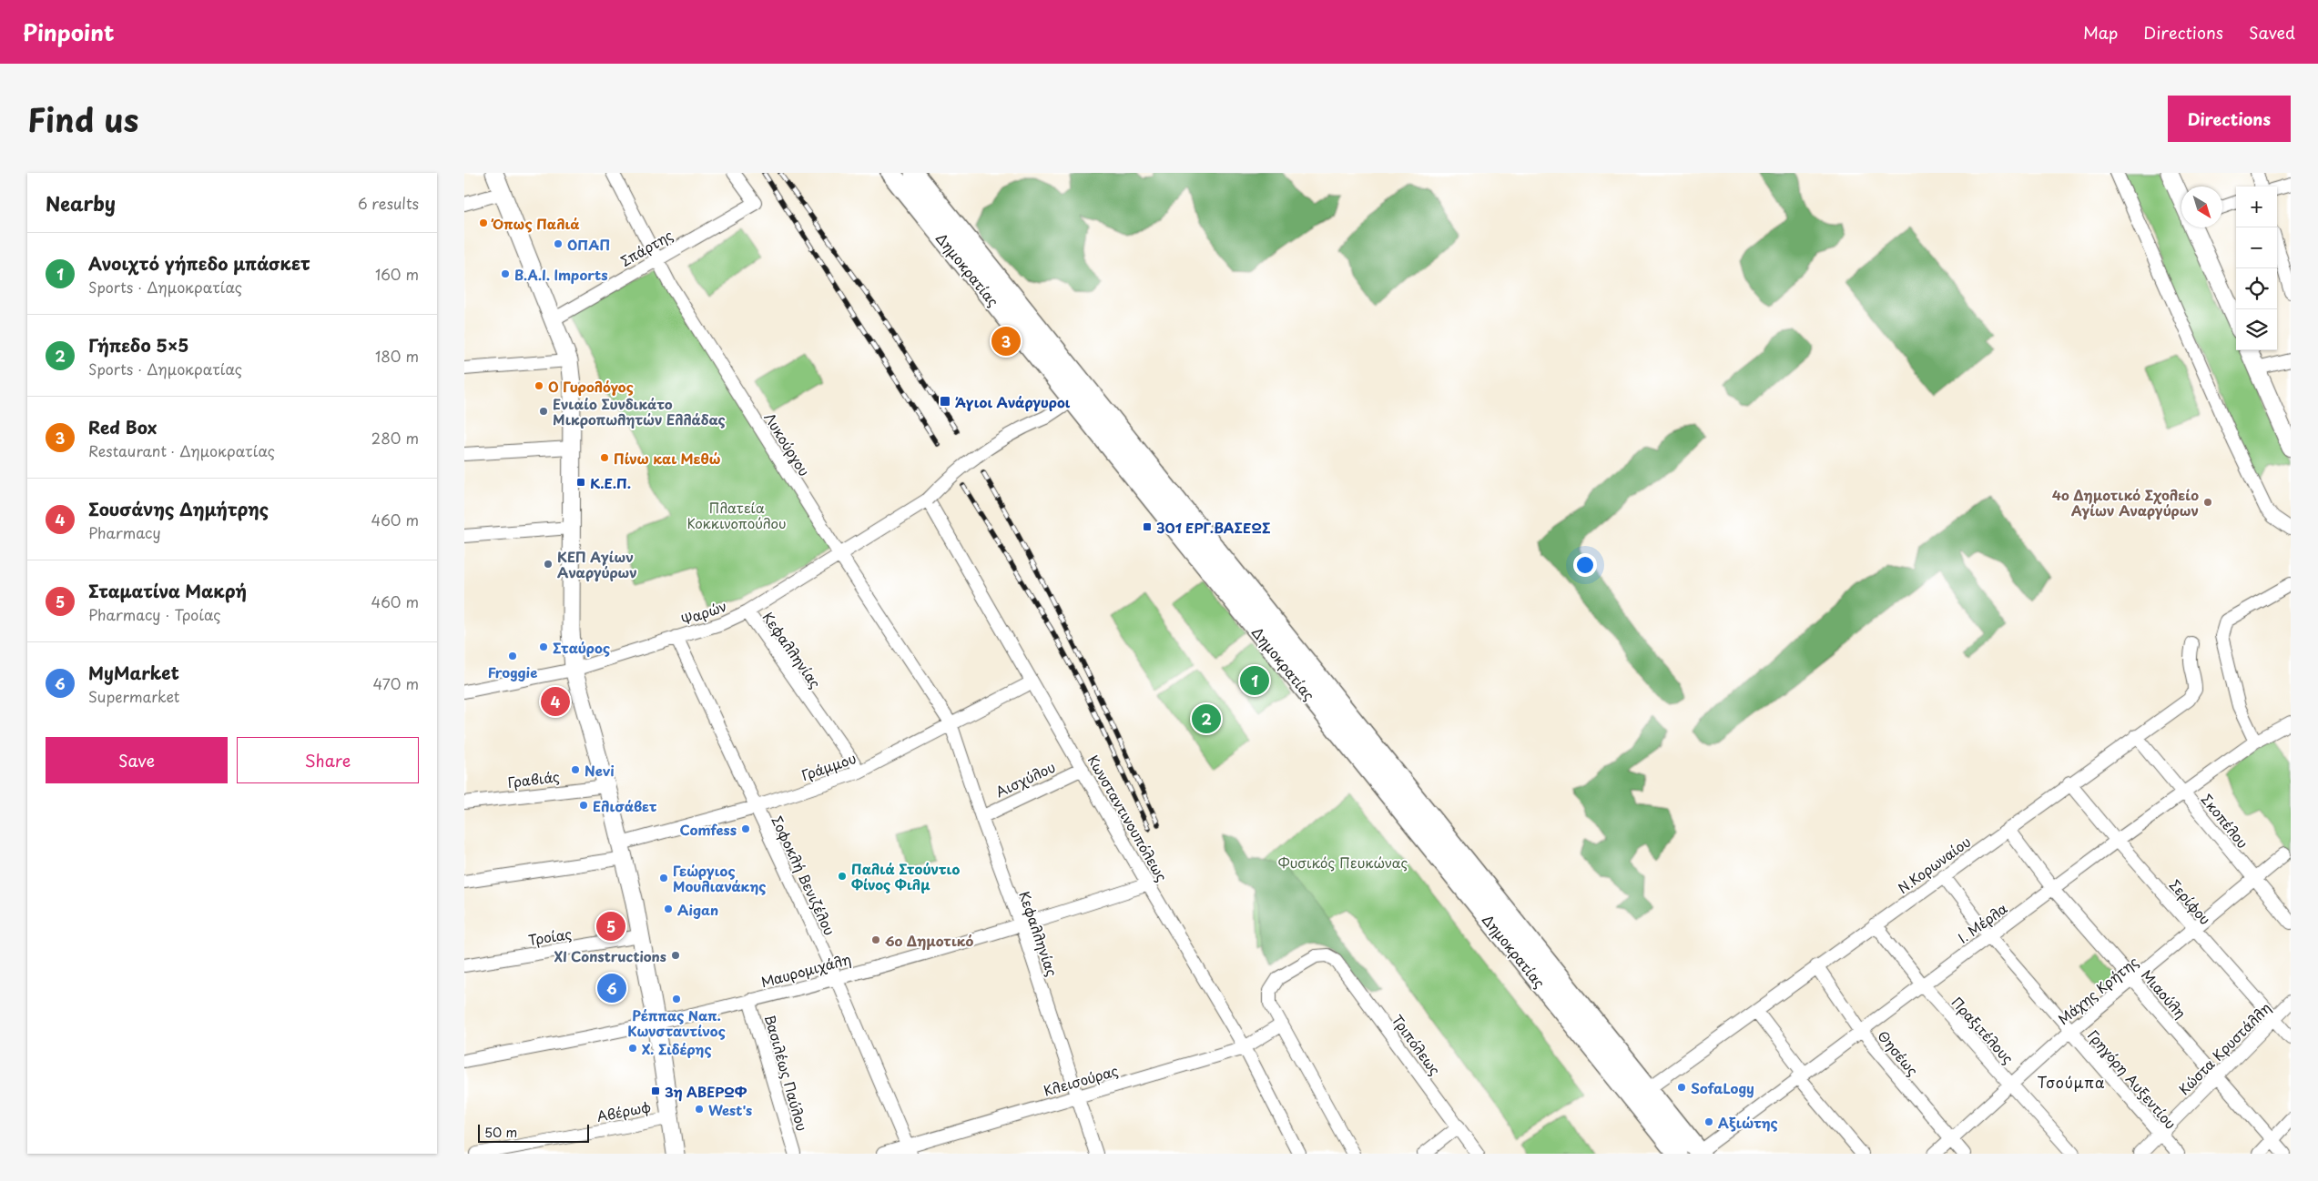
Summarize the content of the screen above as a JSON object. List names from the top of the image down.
{
  "streets": {
    "main road": ["Δημοκρατίας"],
    "street": [
      "Σπάρτης",
      "Λυκούργου",
      "Ψαρών",
      "Κεφαλληνίας",
      "Γράμμου",
      "Γραβιάς",
      "Αισχύλου",
      "Κωνσταντινουπόλεως",
      "Σκοπέλου",
      "Ν.Κορωναίου",
      "Σοφοκλή Βενιζέλου",
      "Σερίφου",
      "Ι. Μέρλα",
      "Τροίας",
      "Μαυρομιχάλη",
      "Μάχης Κρήτης",
      "Μιαούλη",
      "Πραξιτέλους",
      "Τριπόλεως",
      "Κώστα Κρυστάλλη",
      "Θησέως",
      "Βασιλέως Παύλου",
      "Γρηγόρη Αυξεντίου",
      "Κλεισούρας",
      "Αβέρωφ"
    ]
  },
  "crossings": [
    ["Σπάρτης", "Λυκούργου"],
    ["Δημοκρατίας", "Ψαρών"],
    ["Δημοκρατίας", "Ν.Κορωναίου"],
    ["Δημοκρατίας", "Ι. Μέρλα"],
    ["Λυκούργου", "Ψαρών"],
    ["Λυκούργου", "Κεφαλληνίας"],
    ["Λυκούργου", "Γράμμου"],
    ["Ψαρών", "Κεφαλληνίας"],
    ["Ψαρών", "Κωνσταντινουπόλεως"],
    ["Ψαρών", "Σοφοκλή Βενιζέλου"],
    ["Κεφαλληνίας", "Γράμμου"],
    ["Κεφαλληνίας", "Αισχύλου"],
    ["Κεφαλληνίας", "Μαυρομιχάλη"],
    ["Κεφαλληνίας", "Κλεισούρας"],
    ["Γράμμου", "Κωνσταντινουπόλεως"],
    ["Γράμμου", "Σοφοκλή Βενιζέλου"],
    ["Αισχύλου", "Κωνσταντινουπόλεως"],
    ["Κωνσταντινουπόλεως", "Μαυρομιχάλη"],
    ["Κωνσταντινουπόλεως", "Κλεισούρας"],
    ["Σκοπέλου", "Ν.Κορωναίου"],
    ["Σκοπέλου", "Ι. Μέρλα"],
    ["Σκοπέλου", "Μάχης Κρήτης"],
    ["Ν.Κορωναίου", "Σερίφου"],
    ["Ν.Κορωναίου", "Μιαούλη"],
    ["Ν.Κορωναίου", "Πραξιτέλους"],
    ["Ν.Κορωναίου", "Θησέως"],
    ["Ν.Κορωναίου", "Γρηγόρη Αυξεντίου"],
    ["Σοφοκλή Βενιζέλου", "Μαυρομιχάλη"],
    ["Σοφοκλή Βενιζέλου", "Κλεισούρας"],
    ["Σερίφου", "Ι. Μέρλα"],
    ["Σερίφου", "Μάχης Κρήτης"],
    ["Σερίφου", "Κώστα Κρυστάλλη"],
    ["Ι. Μέρλα", "Μιαούλη"],
    ["Ι. Μέρλα", "Πραξιτέλους"],
    ["Ι. Μέρλα", "Θησέως"],
    ["Ι. Μέρλα", "Γρηγόρη Αυξεντίου"],
    ["Μαυρομιχάλη", "Βασιλέως Παύλου"],
    ["Μάχης Κρήτης", "Μιαούλη"],
    ["Μάχης Κρήτης", "Πραξιτέλους"],
    ["Μάχης Κρήτης", "Θησέως"],
    ["Μάχης Κρήτης", "Γρηγόρη Αυξεντίου"],
    ["Μιαούλη", "Κώστα Κρυστάλλη"],
    ["Τριπόλεως", "Κλεισούρας"],
    ["Κώστα Κρυστάλλη", "Γρηγόρη Αυξεντίου"]
  ],
  "districts": ["Τσούμπα"],
  "parks": ["Πλατεία Κοκκινοπούλου", "Φυσικός Πευκώνας"],
  "places": {
    "other": [
      "Όπως Παλιά",
      "ΟΠΑΠ",
      "B.A.I. Imports",
      "Ο Γυρολόγος",
      "Ενιαίο Συνδικάτο Μικροπωλητών Ελλάδας",
      "Πίνω και Μεθώ",
      "4ο Δημοτικό Σχολείο Αγίων Αναργύρων",
      "ΚΕΠ Αγίων Αναργύρων",
      "Σταύρος",
      "Froggie",
      "Nevi",
      "Ελισάβετ",
      "Comfess",
      "Παλιά Στούντιο Φίνος Φιλμ",
      "Γεώργιος Μουλιανάκης",
      "Aigan",
      "6ο Δημοτικό",
      "XI Constructions",
      "Ρέππας Ναπ. Κωνσταντίνος",
      "Χ. Σιδέρης",
      "SofaLogy",
      "West's",
      "Αξιώτης"
    ],
    "transit": [
      "Άγιοι Ανάργυροι",
      "Κ.Ε.Π.",
      "301 ΕΡΓ.ΒΑΣΕΩΣ",
      "3η ΑΒΕΡΩΦ"
    ]
  },
  "scale_bar": "50 m",
  "north": "bottom right",
  "page": {
    "header": "Pinpoint",
    "nav": ["Map", "Directions", "Saved"],
    "title": "Find us",
    "buttons": [
      "Directions",
      ["Save", "Share"]
    ],
    "heading": ["Nearby", "6 results"],
    "map_buttons": ["+", "−"],
    "list": [
      {
        "mark": "1",
        "name": "Ανοιχτό γήπεδο μπάσκετ",
        "note": "Sports · Δημοκρατίας",
        "value": "160 m"
      },
      {
        "mark": "2",
        "name": "Γήπεδο 5×5",
        "note": "Sports · Δημοκρατίας",
        "value": "180 m"
      },
      {
        "mark": "3",
        "name": "Red Box",
        "note": "Restaurant · Δημοκρατίας",
        "value": "280 m"
      },
      {
        "mark": "4",
        "name": "Σουσάνης Δημήτρης",
        "note": "Pharmacy",
        "value": "460 m"
      },
      {
        "mark": "5",
        "name": "Σταματίνα Μακρή",
        "note": "Pharmacy · Τροίας",
        "value": "460 m"
      },
      {
        "mark": "6",
        "name": "MyMarket",
        "note": "Supermarket",
        "value": "470 m"
      }
    ],
    "pins": [
      "3",
      "1",
      "4",
      "2",
      "5",
      "6"
    ],
    "scale": "50 m"
  }
}
